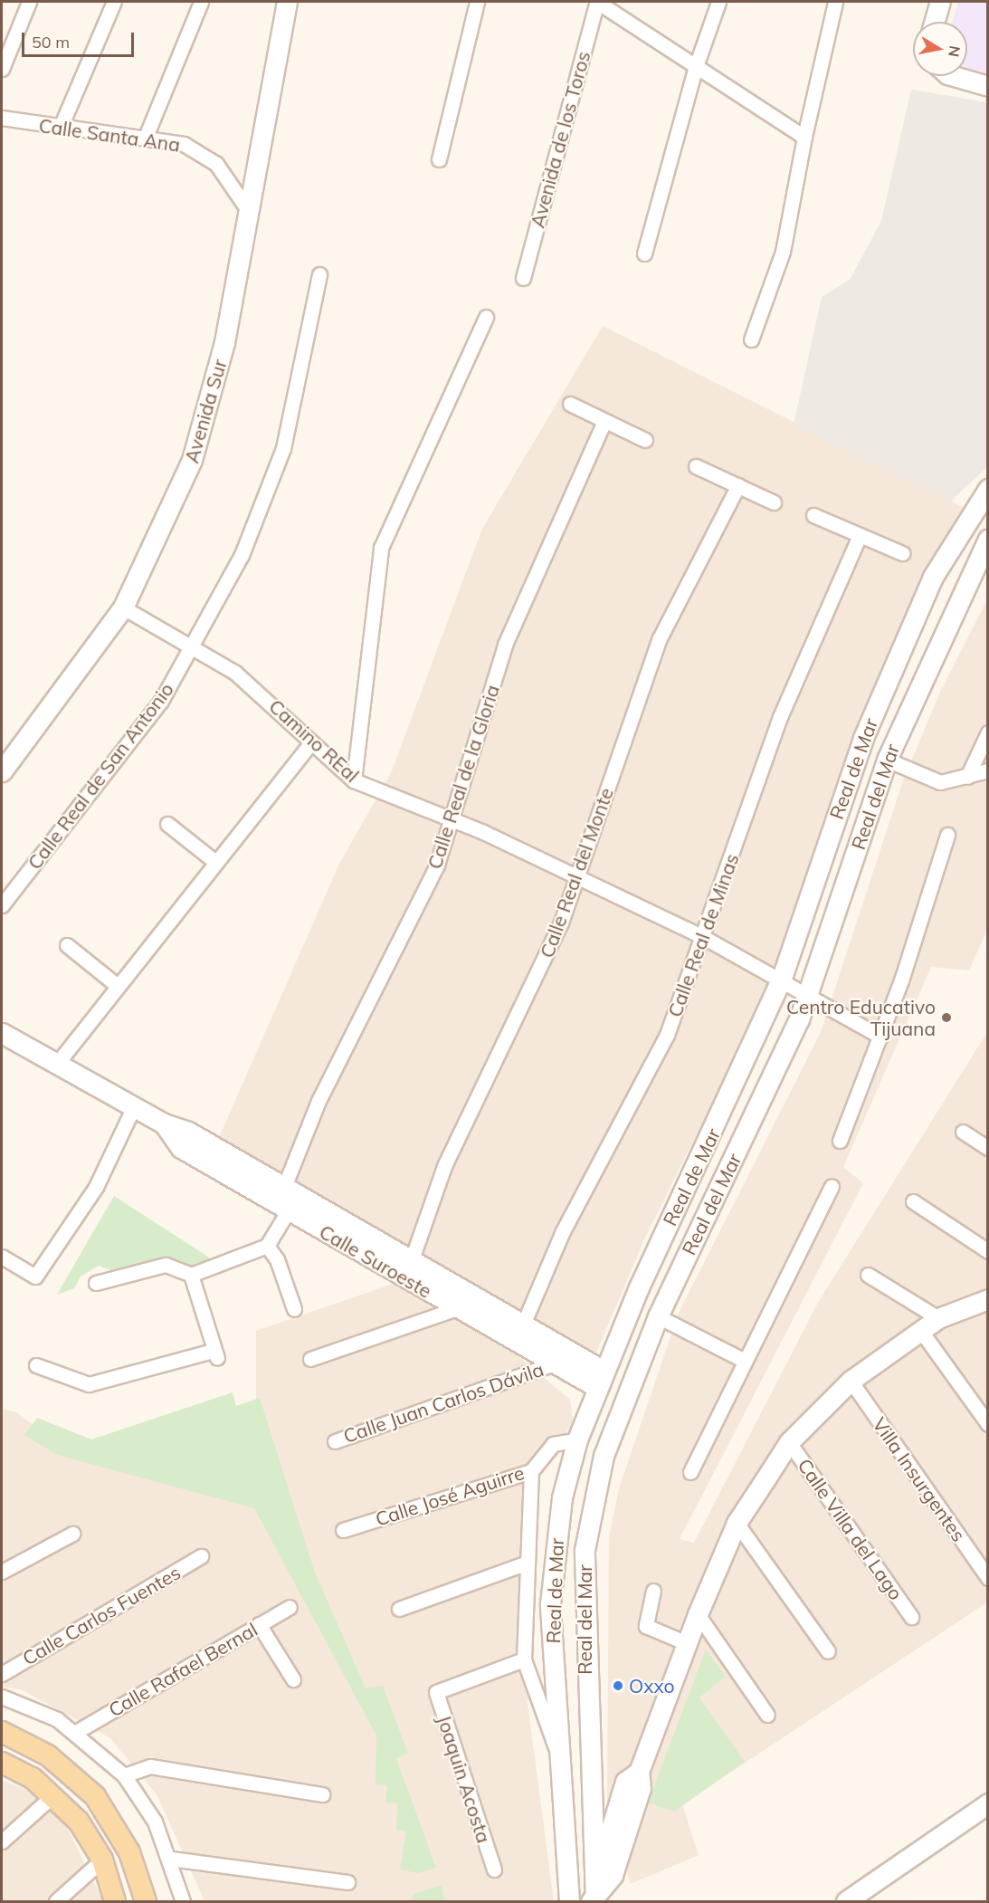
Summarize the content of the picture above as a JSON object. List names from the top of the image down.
{
  "streets": {
    "street": [
      "Calle Santa Ana",
      "Avenida de los Toros",
      "Avenida Sur",
      "Camino REal",
      "Real de Mar",
      "Calle Real de San Antonio",
      "Calle Real de la Gloria",
      "Real del Mar",
      "Calle Real del Monte",
      "Calle Real de Minas",
      "Calle Suroeste",
      "Calle Juan Carlos Dávila",
      "Villa Insurgentes",
      "Calle José Aguirre",
      "Calle Villa del Lago",
      "Calle Carlos Fuentes",
      "Calle Rafael Bernal",
      "Joaquin Acosta"
    ]
  },
  "crossings": [
    ["Calle Santa Ana", "Avenida Sur"],
    ["Avenida Sur", "Camino REal"],
    ["Camino REal", "Real de Mar"],
    ["Camino REal", "Calle Real de San Antonio"],
    ["Camino REal", "Calle Real de la Gloria"],
    ["Camino REal", "Real del Mar"],
    ["Camino REal", "Calle Real del Monte"],
    ["Camino REal", "Calle Real de Minas"],
    ["Real de Mar", "Calle Suroeste"],
    ["Real de Mar", "Calle José Aguirre"],
    ["Calle Real de la Gloria", "Calle Suroeste"],
    ["Calle Real del Monte", "Calle Suroeste"],
    ["Calle Real de Minas", "Calle Suroeste"],
    ["Calle Suroeste", "Calle Juan Carlos Dávila"]
  ],
  "places": ["Centro Educativo Tijuana", "Oxxo"],
  "scale_bar": "50 m",
  "north": "right"
}
